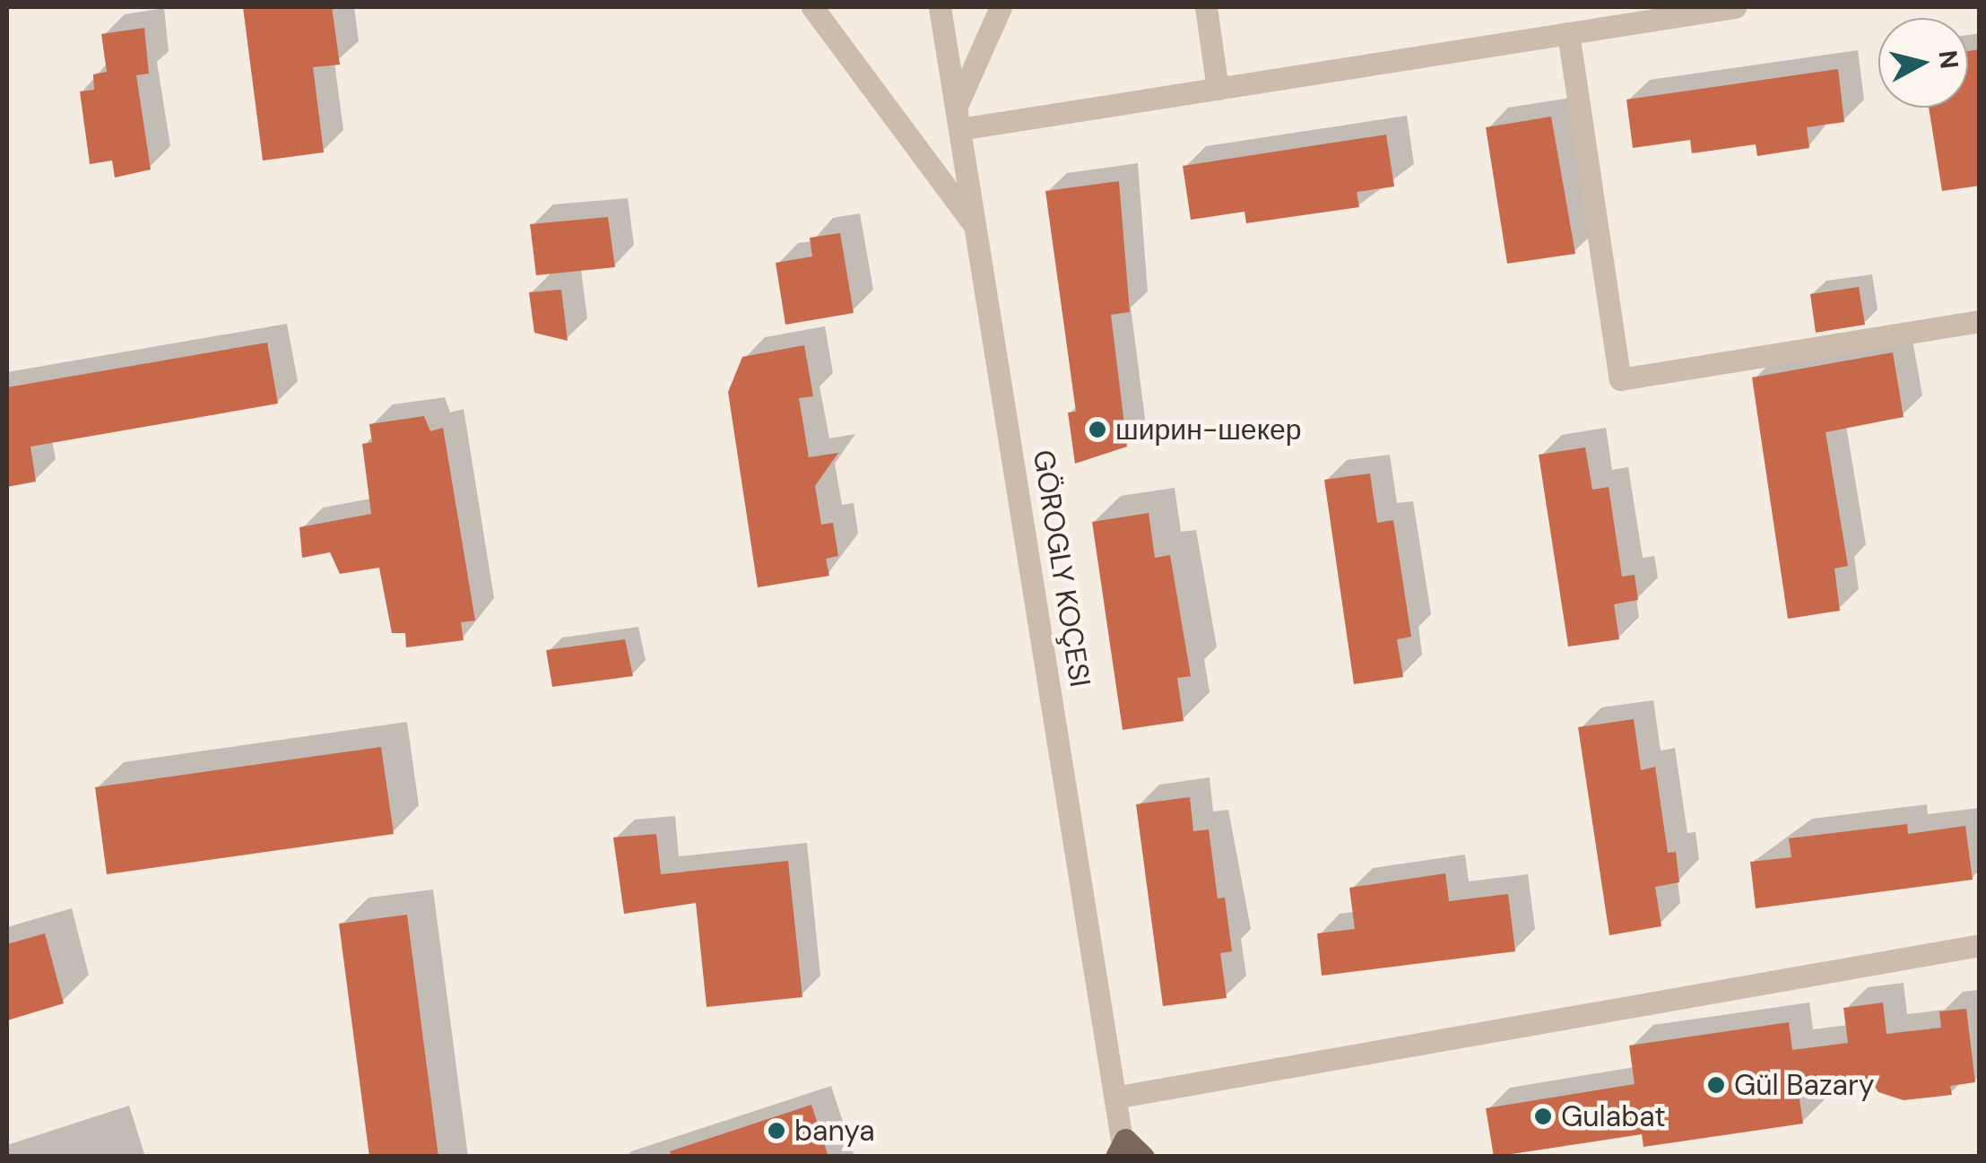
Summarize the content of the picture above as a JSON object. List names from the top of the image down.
{
  "streets": {
    "street": ["GÖROGLY KOÇESI"]
  },
  "places": [
    "ширин-шекер",
    "Gül Bazary",
    "Gulabat",
    "banya"
  ],
  "north": "right"
}
